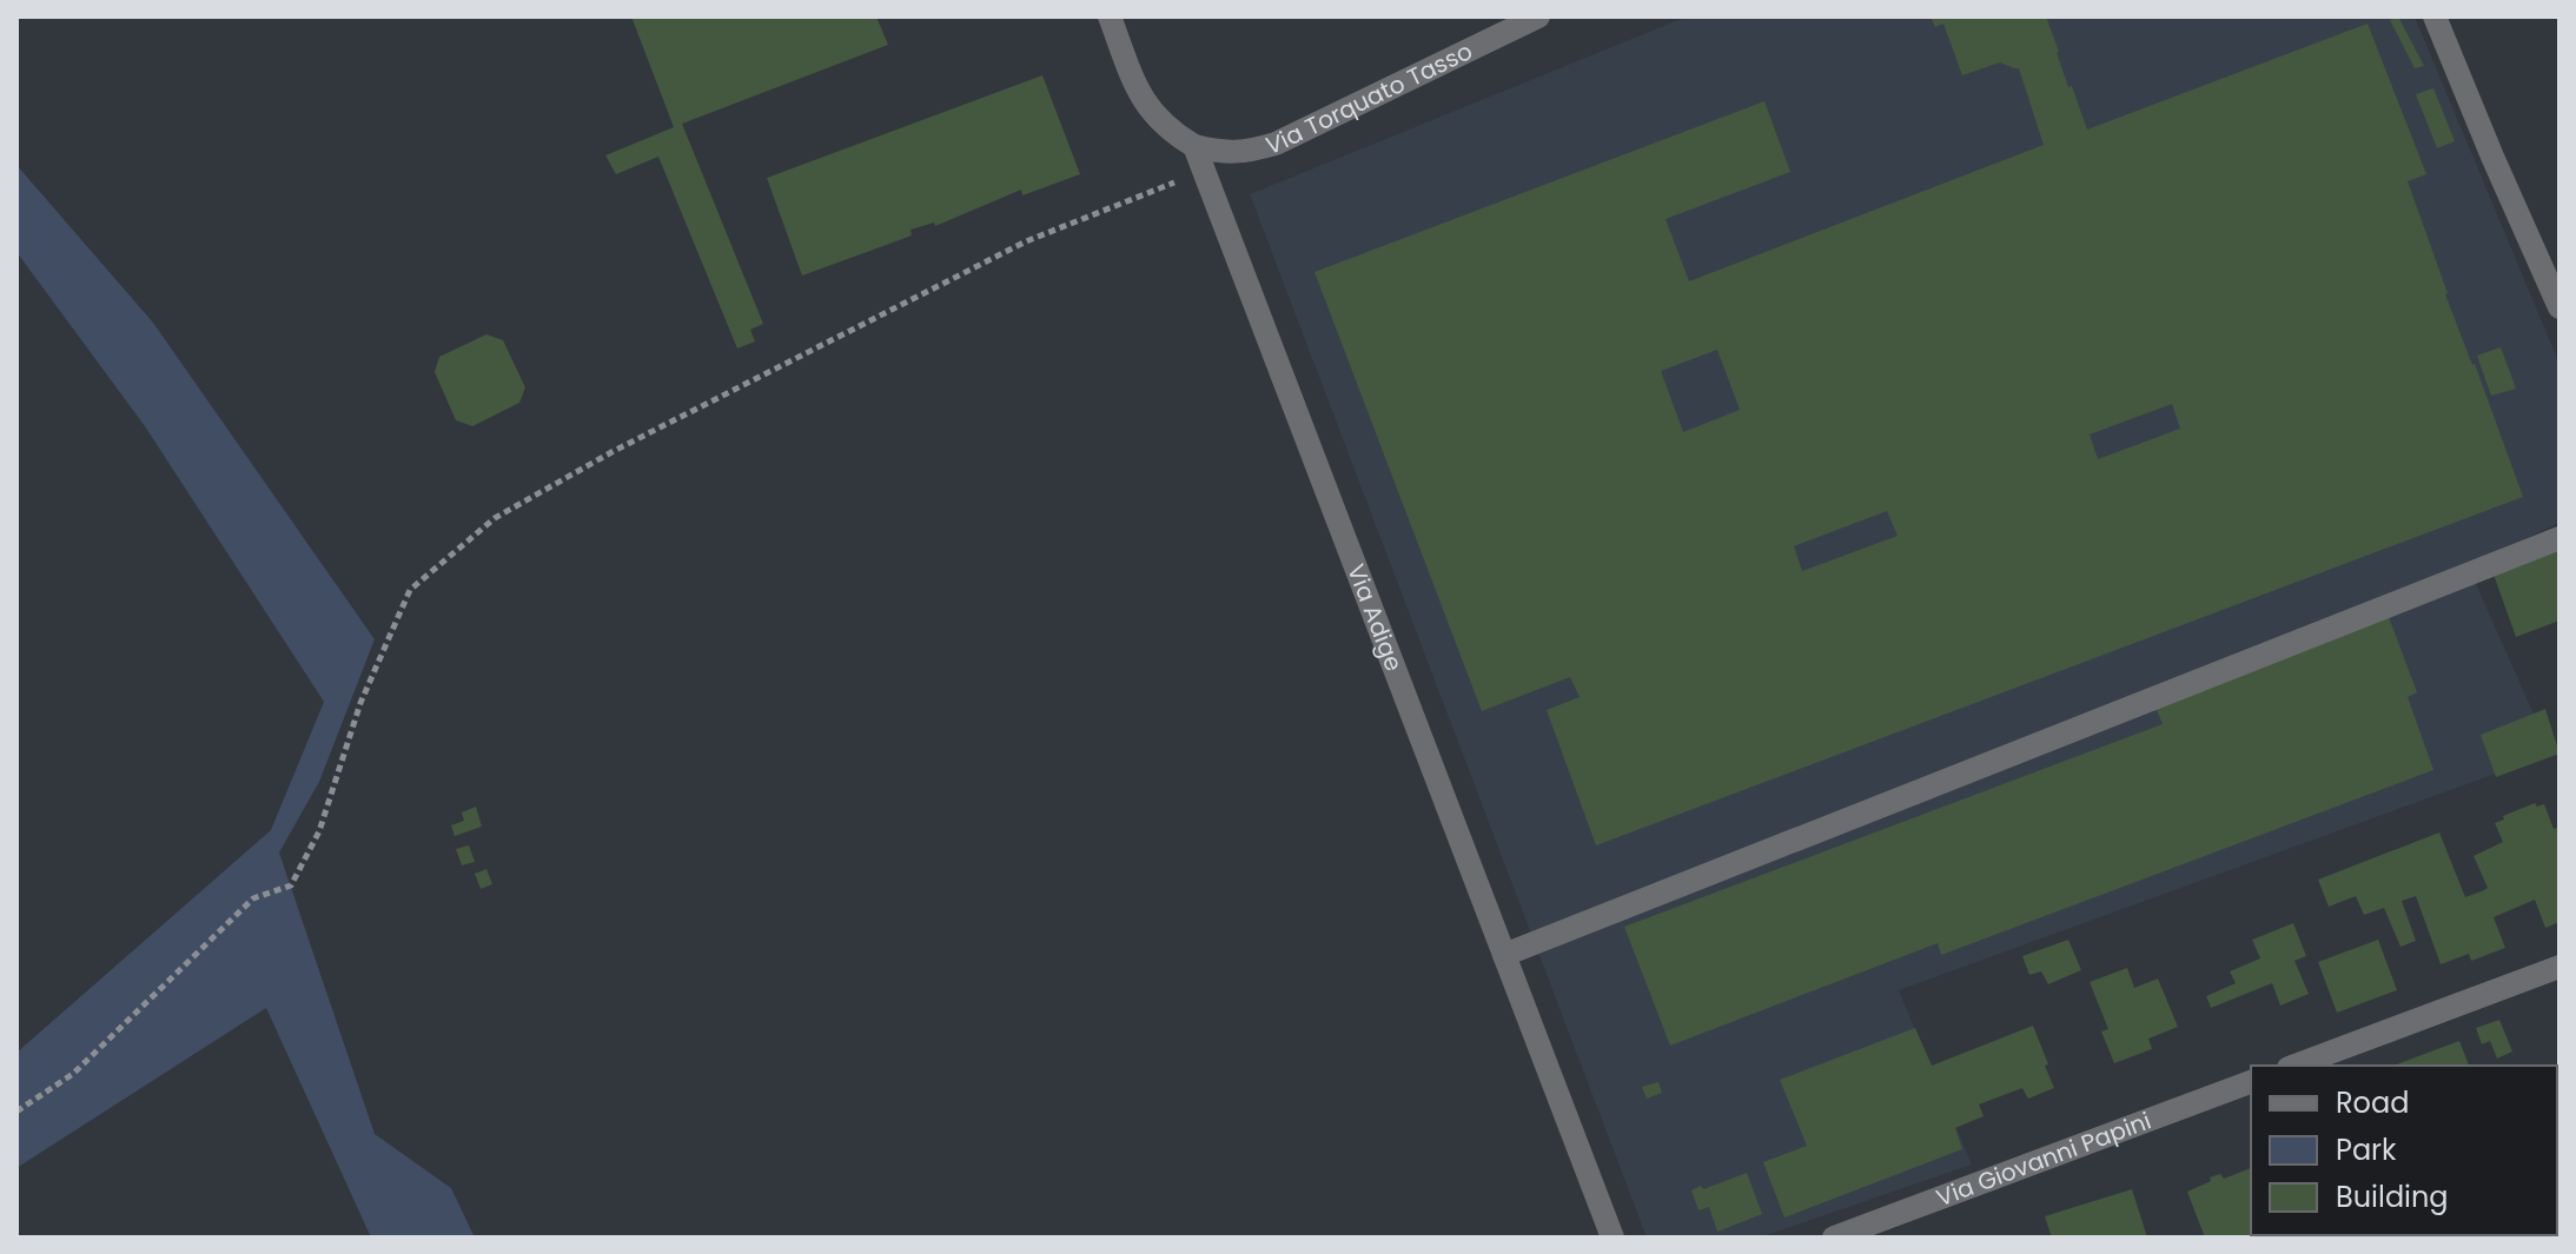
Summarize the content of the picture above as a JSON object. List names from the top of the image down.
{
  "streets": {
    "street": ["Via Torquato Tasso", "Via Adige", "Via Giovanni Papini"]
  },
  "crossings": [
    ["Via Torquato Tasso", "Via Adige"]
  ],
  "legend": ["Road", "Park", "Building"]
}
